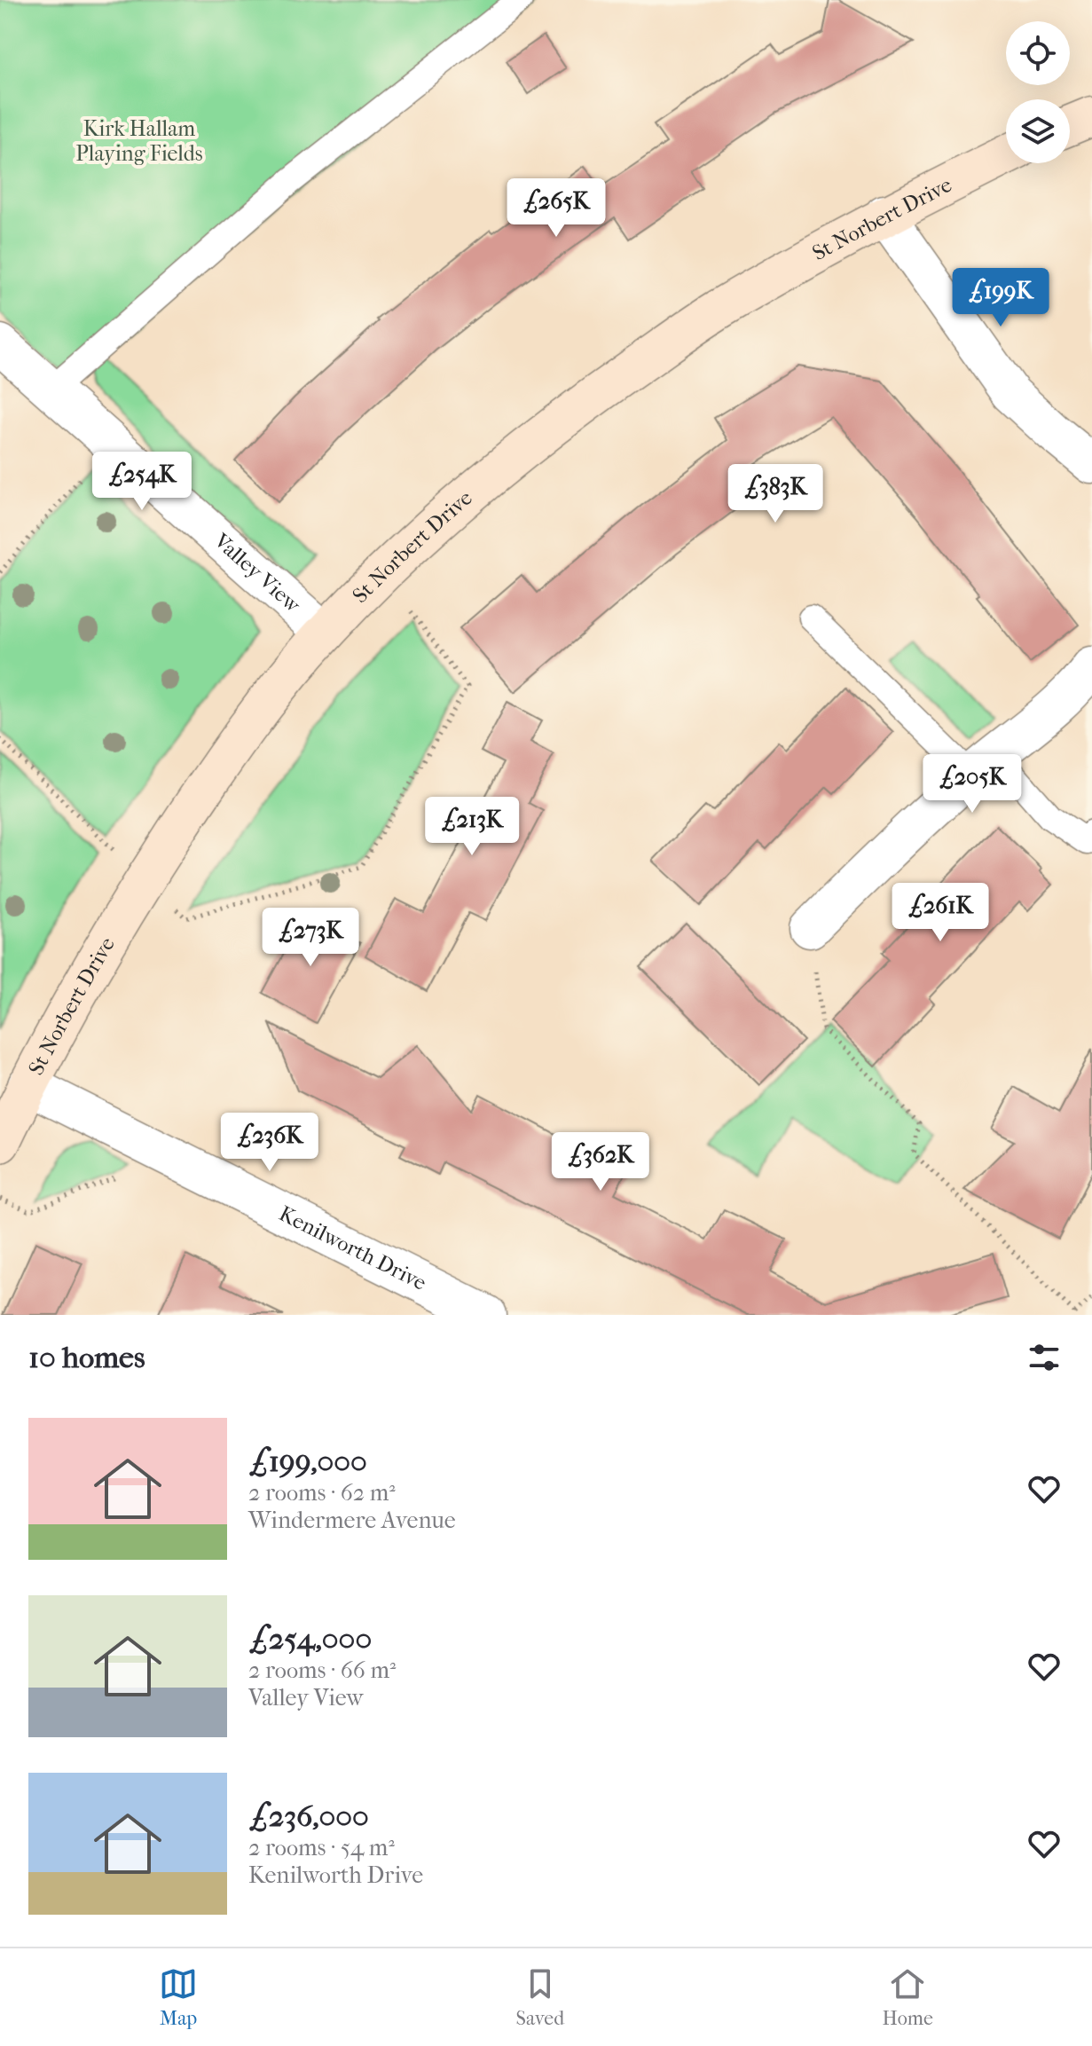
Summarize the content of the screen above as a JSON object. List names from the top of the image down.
{
  "streets": {
    "street": ["St Norbert Drive", "Valley View", "Kenilworth Drive"]
  },
  "crossings": [
    ["St Norbert Drive", "Valley View"],
    ["St Norbert Drive", "Kenilworth Drive"]
  ],
  "parks": ["Kirk Hallam Playing Fields"],
  "page": {
    "price": [
      "£265K",
      "£199K",
      "£254K",
      "£383K",
      "£205K",
      "£213K",
      "£261K",
      "£273K",
      "£236K",
      "£362K"
    ],
    "heading": "10 homes",
    "list": [
      {
        "name": "£199,000",
        "note": "2 rooms · 62 m² · Windermere Avenue"
      },
      {
        "name": "£254,000",
        "note": "2 rooms · 66 m² · Valley View"
      },
      {
        "name": "£236,000",
        "note": "2 rooms · 54 m² · Kenilworth Drive"
      }
    ],
    "tabs": ["Map", "Saved", "Home"]
  }
}
